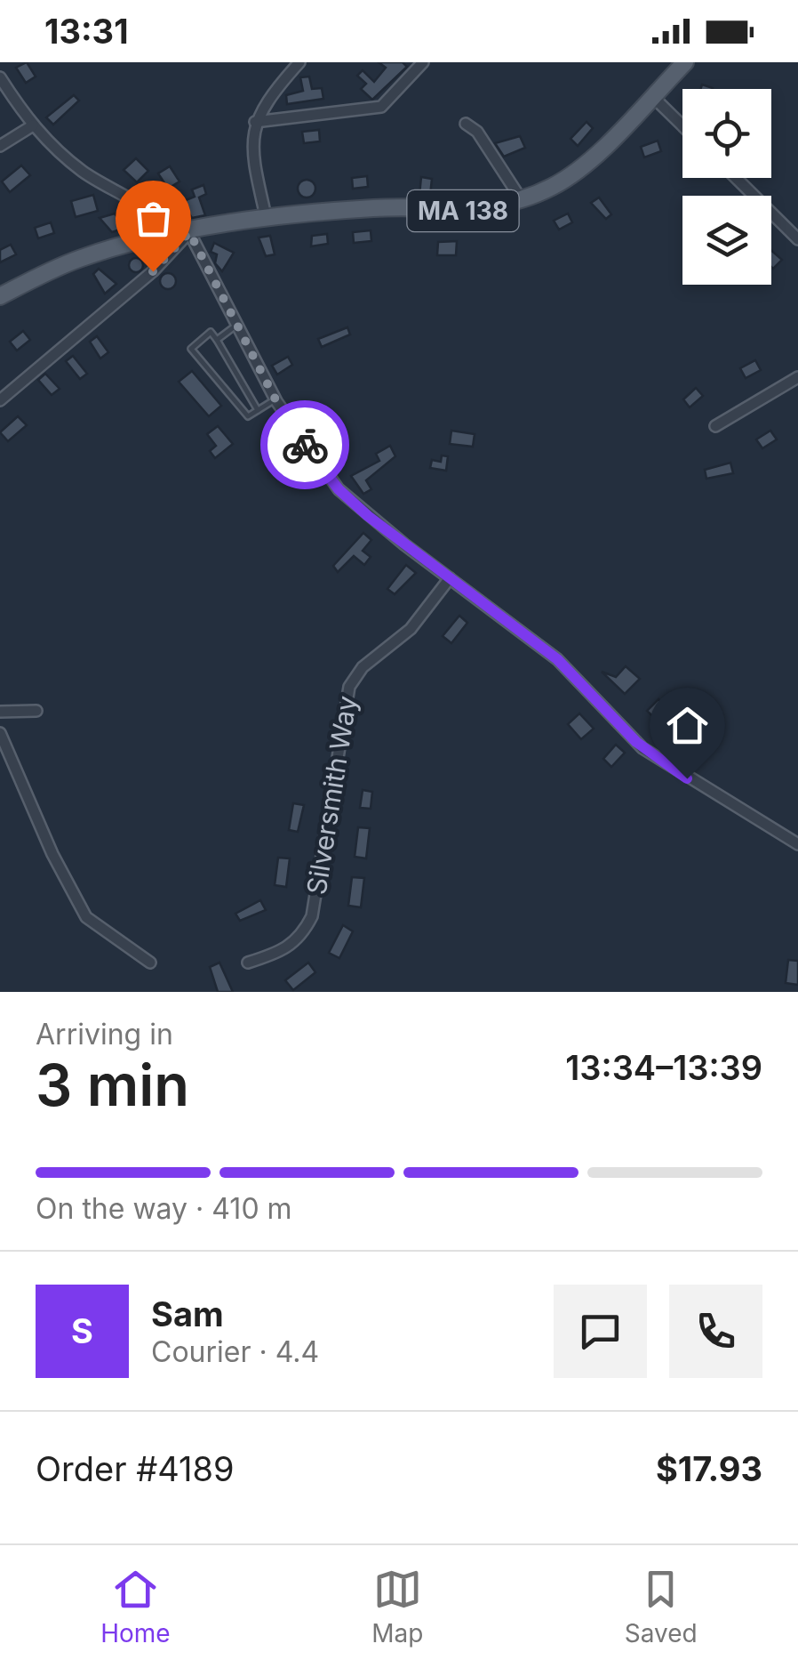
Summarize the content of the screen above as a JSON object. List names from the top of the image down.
{
  "streets": {
    "main road": ["MA 138"],
    "street": ["Silversmith Way"]
  },
  "page": {
    "status": "13:31",
    "heading": ["3 min", "Arriving in", "13:34–13:39"],
    "panel": [
      "Sam",
      "Courier · 4.4",
      "Order #4189",
      "$17.93"
    ],
    "bar": "On the way · 410 m",
    "round": "S",
    "tabs": ["Home", "Map", "Saved"]
  }
}
